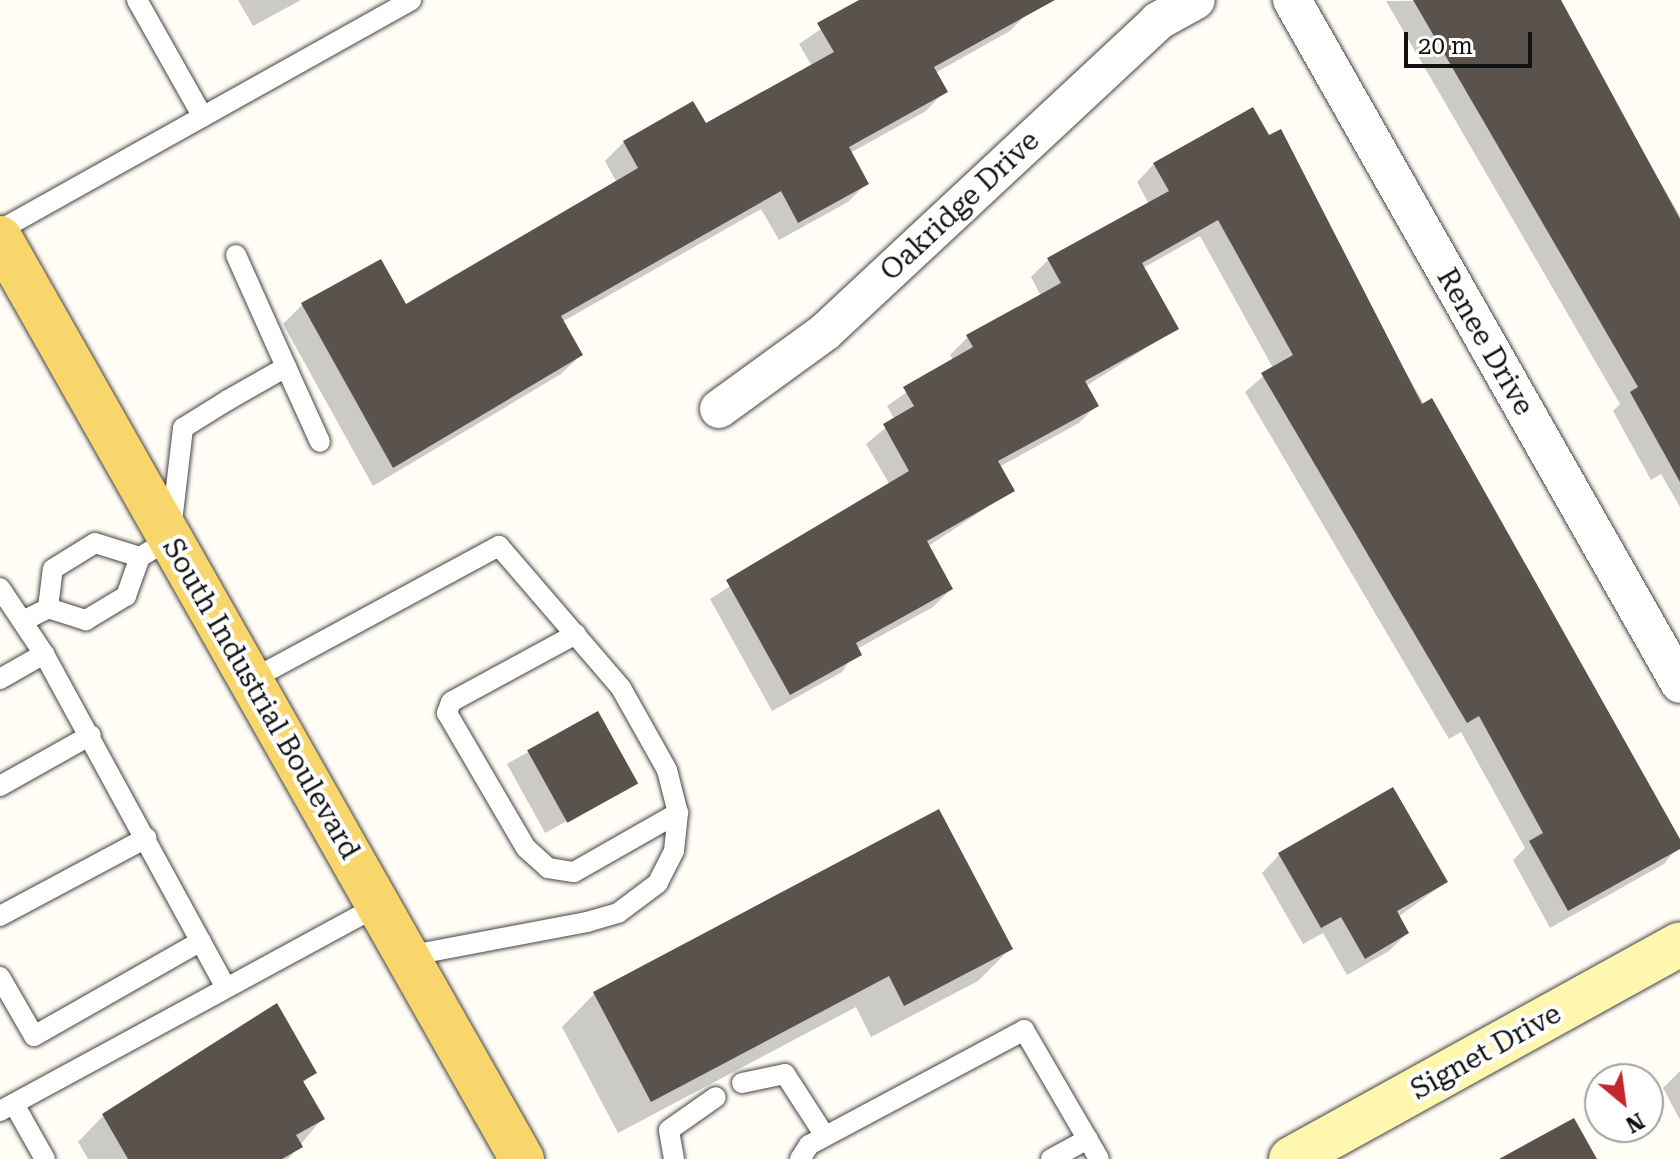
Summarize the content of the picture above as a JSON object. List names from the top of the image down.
{
  "streets": {
    "main road": ["South Industrial Boulevard"],
    "street": ["Oakridge Drive", "Renee Drive", "Signet Drive"]
  },
  "scale_bar": "20 m",
  "north": "bottom right"
}
